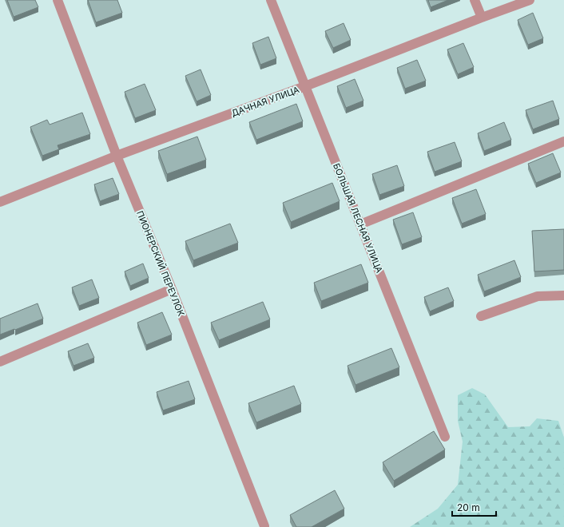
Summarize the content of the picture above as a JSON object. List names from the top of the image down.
{
  "streets": {
    "street": ["ДАЧНАЯ УЛИЦА", "БОЛЬШАЯ ЛЕСНАЯ УЛИЦА", "ПИОНЕРСКИЙ ПЕРЕУЛОК"]
  },
  "crossings": [
    ["ДАЧНАЯ УЛИЦА", "БОЛЬШАЯ ЛЕСНАЯ УЛИЦА"],
    ["ДАЧНАЯ УЛИЦА", "ПИОНЕРСКИЙ ПЕРЕУЛОК"]
  ],
  "scale_bar": "20 m"
}
